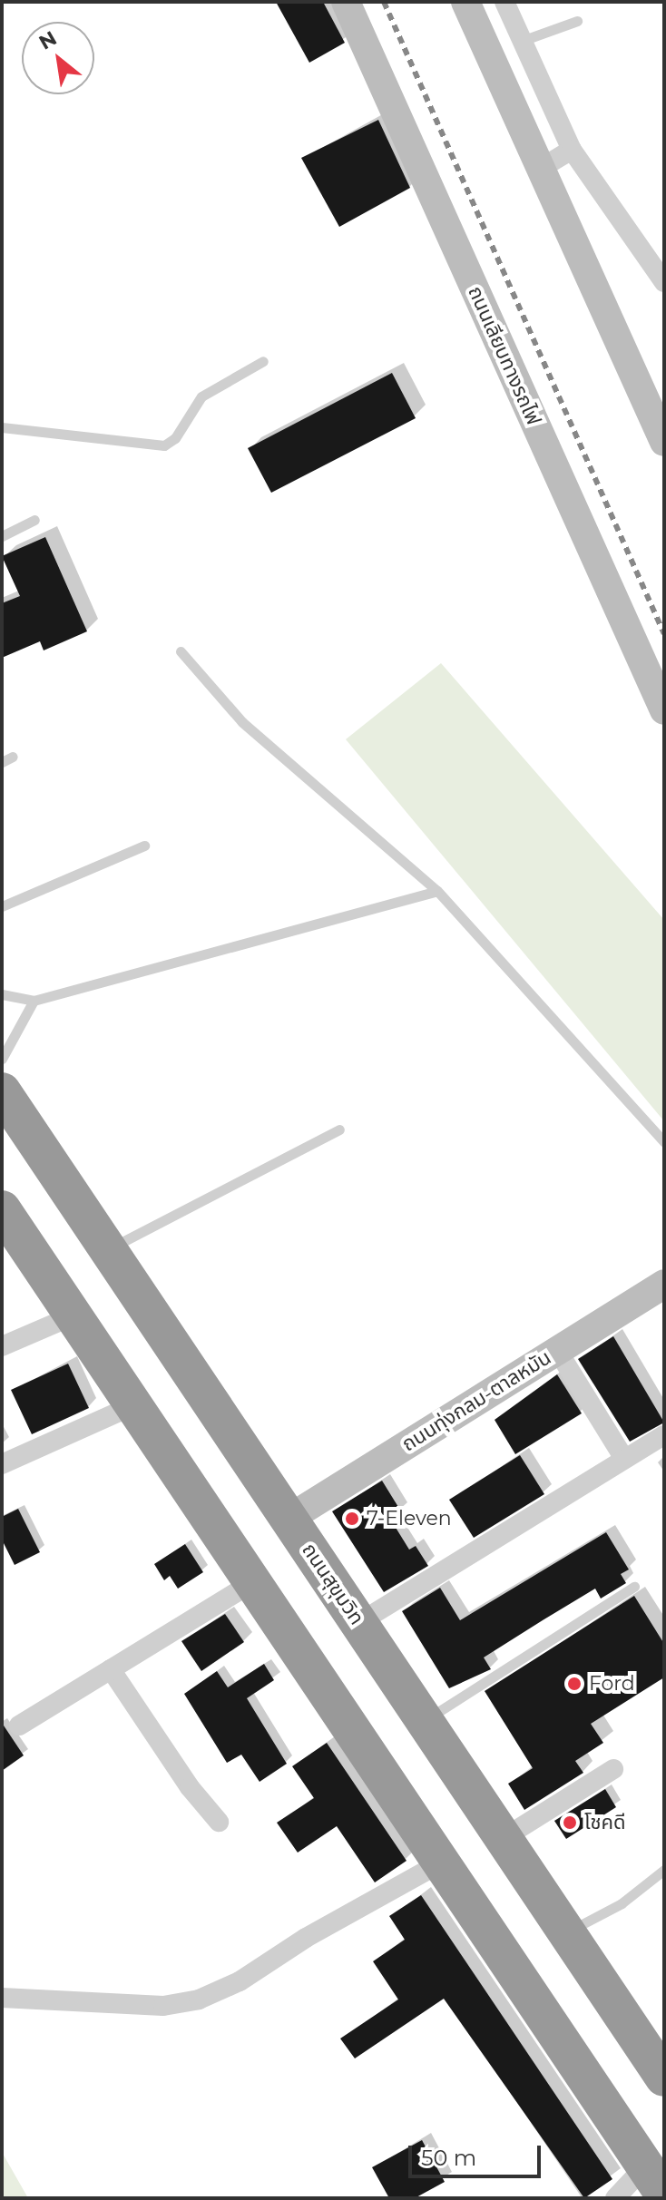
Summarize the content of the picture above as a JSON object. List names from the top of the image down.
{
  "streets": {
    "highway": ["ถนนสุขุมวิท"],
    "street": ["ถนนเลียบทางรถไฟ", "ถนนทุ่งกลม-ตาลหมัน"]
  },
  "crossings": [
    ["ถนนทุ่งกลม-ตาลหมัน", "ถนนสุขุมวิท"]
  ],
  "places": ["7-Eleven", "Ford", "โชคดี"],
  "scale_bar": "50 m",
  "north": "top left"
}
